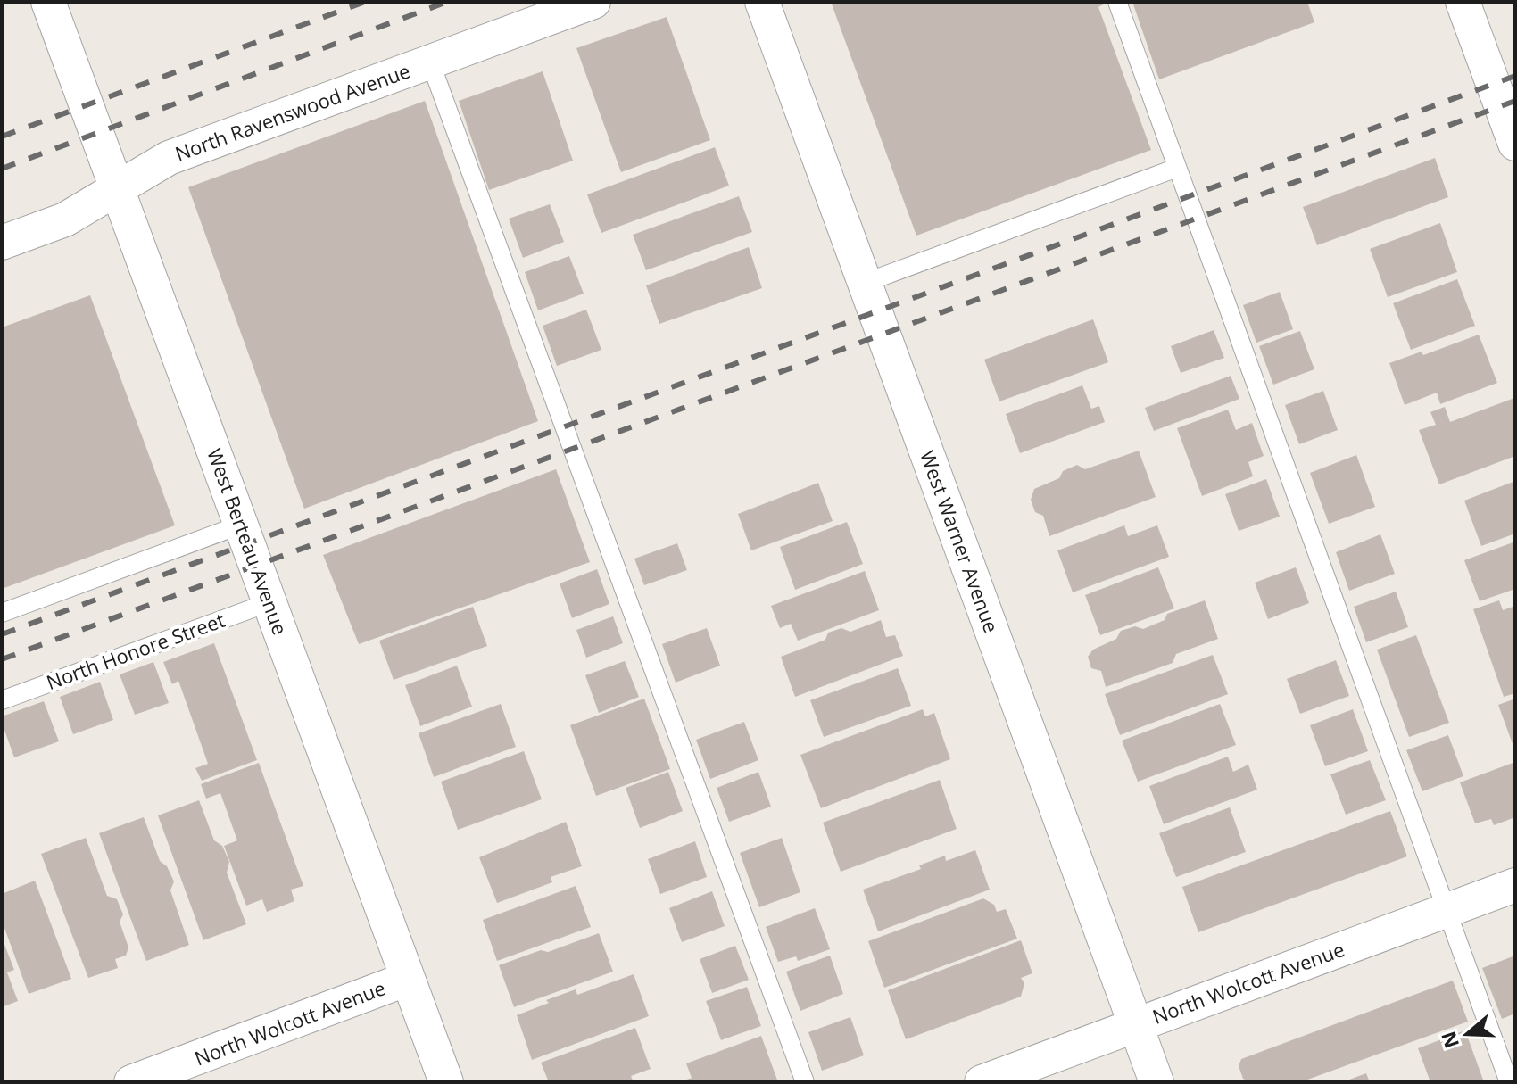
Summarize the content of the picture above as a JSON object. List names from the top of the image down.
{
  "streets": {
    "street": [
      "North Ravenswood Avenue",
      "West Berteau Avenue",
      "West Warner Avenue",
      "North Wolcott Avenue"
    ],
    "lane": ["North Honore Street"]
  },
  "crossings": [
    ["North Ravenswood Avenue", "West Berteau Avenue"],
    ["West Berteau Avenue", "North Honore Street"],
    ["West Berteau Avenue", "North Wolcott Avenue"],
    ["West Warner Avenue", "North Wolcott Avenue"]
  ],
  "north": "left"
}
